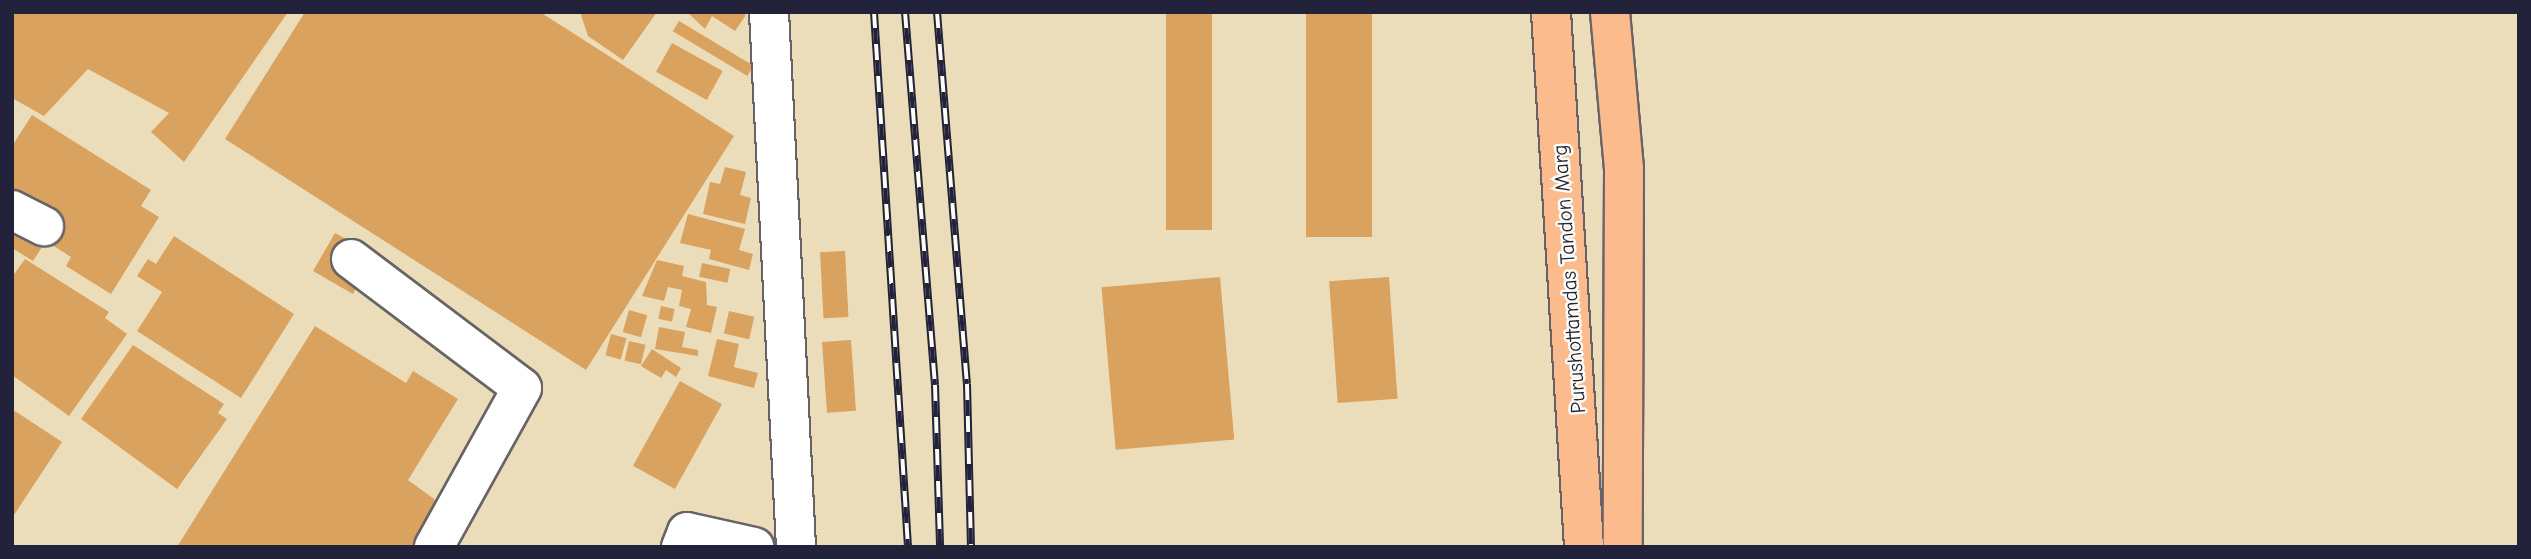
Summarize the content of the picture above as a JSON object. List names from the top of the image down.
{
  "streets": {
    "main road": ["Purushottamdas Tandon Marg"]
  }
}
